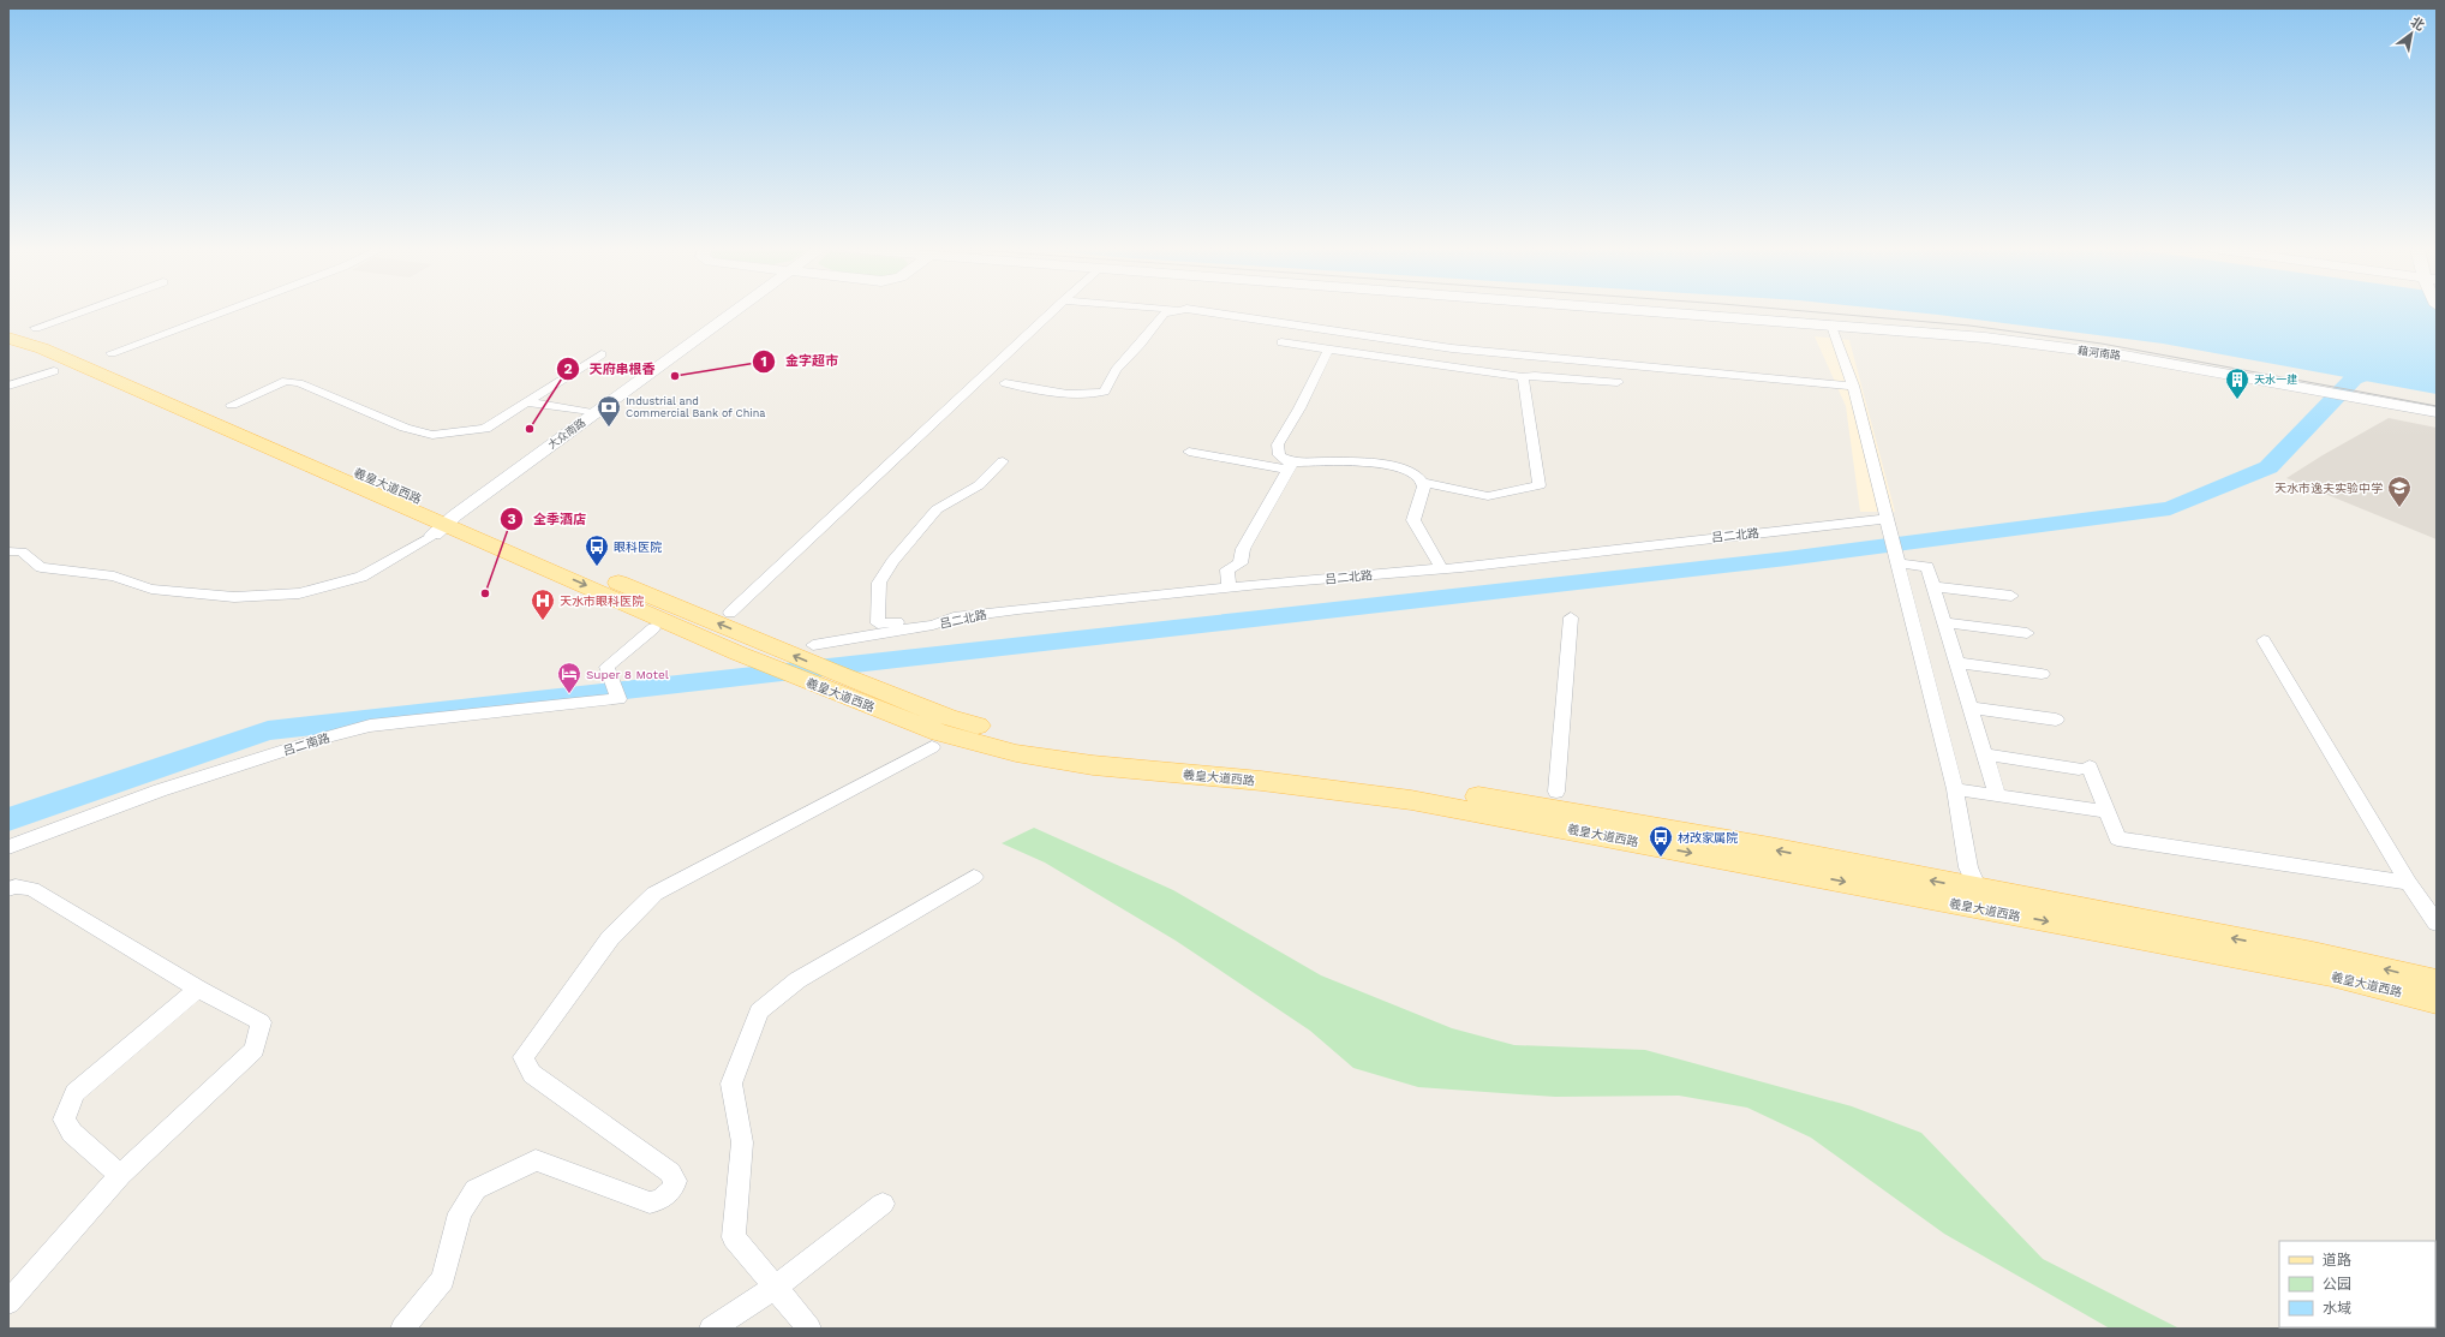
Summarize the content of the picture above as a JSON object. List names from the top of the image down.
{
  "streets": {
    "main road": ["藉河南路", "大众南路", "羲皇大道西路"],
    "street": ["吕二北路", "吕二南路"]
  },
  "crossings": [
    ["大众南路", "羲皇大道西路"]
  ],
  "places": {
    "other": ["金字超市", "天府串根香", "全季酒店"],
    "building": ["天水一建"],
    "bank": ["Industrial and Commercial Bank of China"],
    "school or university": ["天水市逸夫实验中学"],
    "bus stop": ["眼科医院", "材改家属院"],
    "hospital": ["天水市眼科医院"],
    "hotel": ["Super 8 Motel"]
  },
  "legend": ["道路", "公园", "水域"],
  "north": "top right"
}
